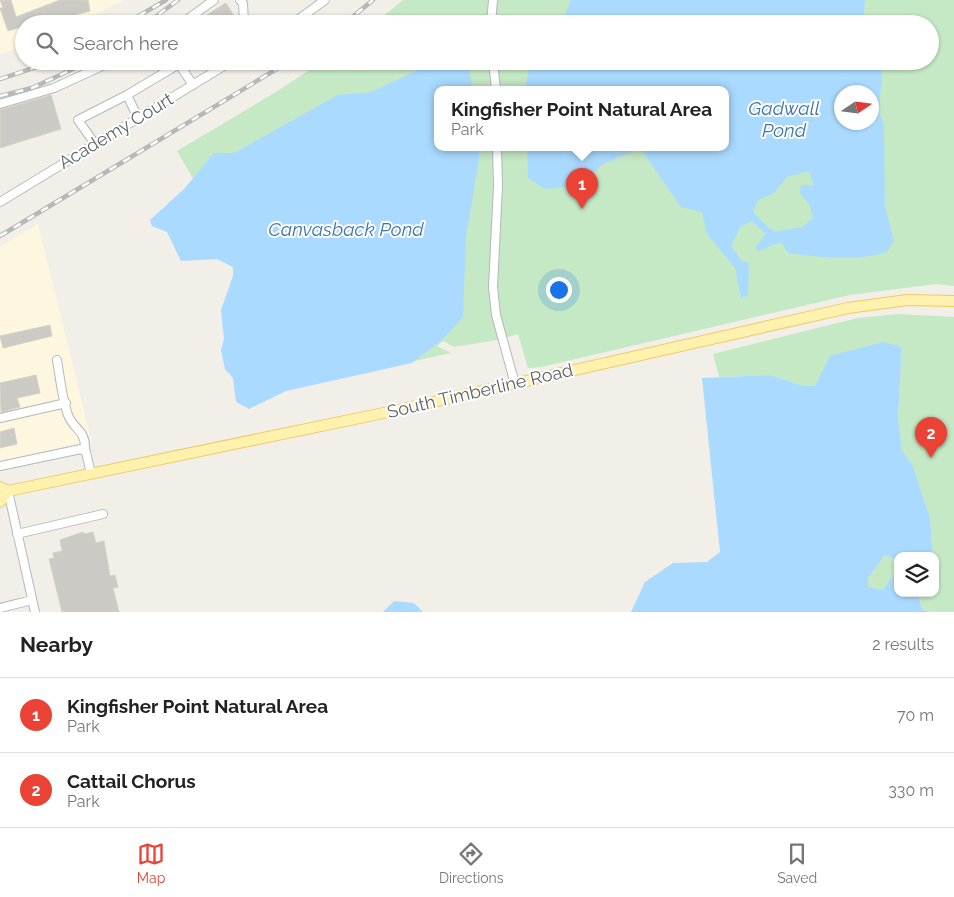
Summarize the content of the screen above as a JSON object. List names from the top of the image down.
{
  "streets": {
    "main road": ["South Timberline Road"],
    "street": ["Academy Court"]
  },
  "water": ["Gadwall Pond", "Canvasback Pond"],
  "north": "right",
  "page": {
    "search": "Search here",
    "popup": ["Kingfisher Point Natural Area", "Park"],
    "pins": ["1", "2"],
    "heading": ["Nearby", "2 results"],
    "list": [
      {
        "mark": "1",
        "name": "Kingfisher Point Natural Area",
        "note": "Park",
        "value": "70 m"
      },
      {
        "mark": "2",
        "name": "Cattail Chorus",
        "note": "Park",
        "value": "330 m"
      }
    ],
    "nav": ["Map", "Directions", "Saved"]
  }
}
